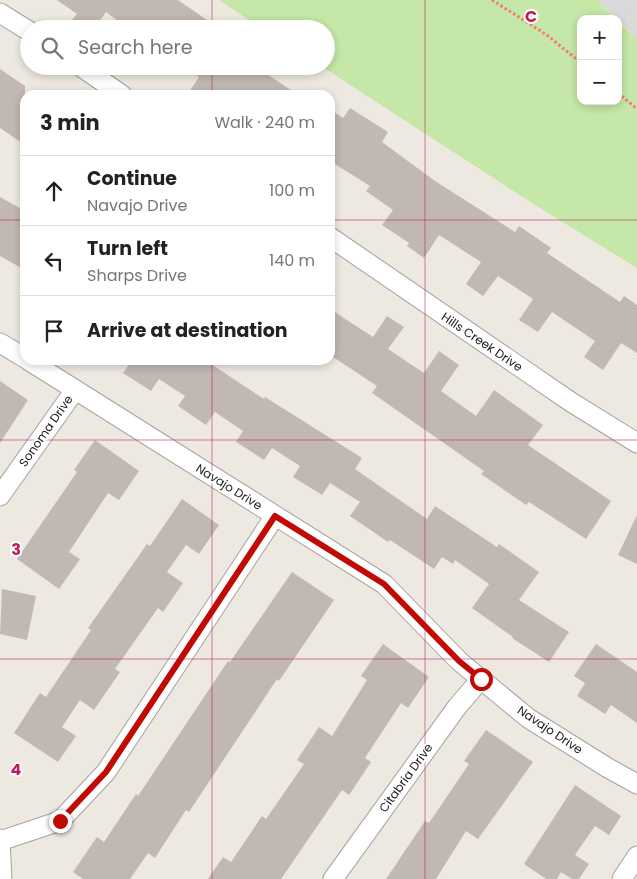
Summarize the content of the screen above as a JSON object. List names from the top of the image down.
{
  "streets": {
    "street": [
      "Hills Creek Drive",
      "Sonoma Drive",
      "Navajo Drive",
      "Citabria Drive"
    ]
  },
  "crossings": [
    ["Sonoma Drive", "Navajo Drive"],
    ["Navajo Drive", "Citabria Drive"]
  ],
  "page": {
    "map_buttons": ["+", "−"],
    "search": "Search here",
    "heading": ["3 min", "Walk · 240 m"],
    "list": [
      ["Continue", "Navajo Drive", "100 m"],
      ["Turn left", "Sharps Drive", "140 m"],
      "Arrive at destination"
    ]
  },
  "grid": {
    "columns": ["C"],
    "rows": ["3", "4"]
  }
}
